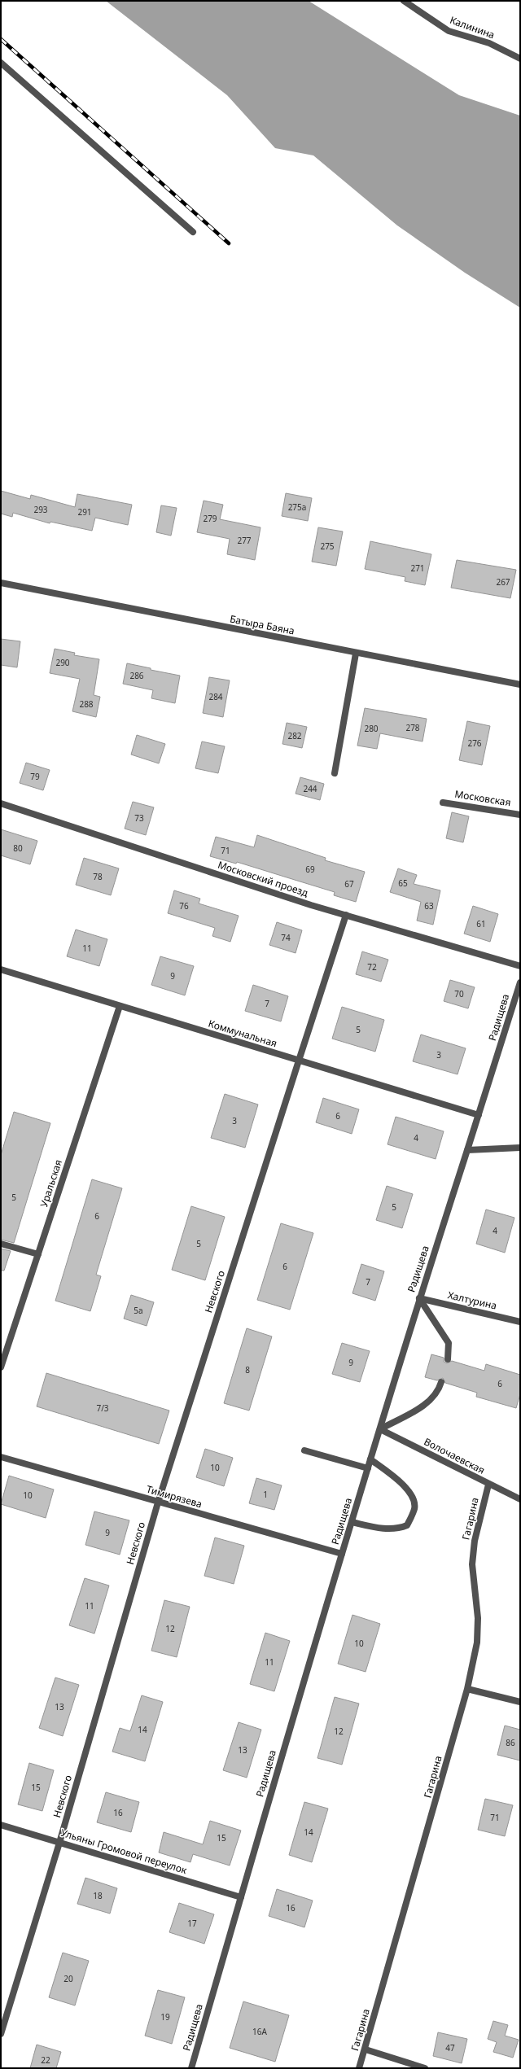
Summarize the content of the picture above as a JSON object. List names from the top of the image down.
{
  "streets": {
    "street": [
      "Калинина",
      "Батыра Баяна",
      "Московская",
      "Московский проезд",
      "Радищева",
      "Коммунальная",
      "Уральская",
      "Невского",
      "Халтурина",
      "Волочаевская",
      "Тимирязева",
      "Гагарина",
      "Ульяны Громовой переулок"
    ]
  },
  "crossings": [
    ["Московский проезд", "Невского"],
    ["Радищева", "Коммунальная"],
    ["Радищева", "Халтурина"],
    ["Радищева", "Волочаевская"],
    ["Радищева", "Тимирязева"],
    ["Радищева", "Ульяны Громовой переулок"],
    ["Коммунальная", "Уральская"],
    ["Коммунальная", "Невского"],
    ["Невского", "Тимирязева"],
    ["Невского", "Ульяны Громовой переулок"],
    ["Волочаевская", "Гагарина"]
  ],
  "house_numbers": [
    "275а",
    "293",
    "291",
    "279",
    "277",
    "275",
    "271",
    "267",
    "290",
    "286",
    "284",
    "288",
    "278",
    "280",
    "282",
    "276",
    "79",
    "244",
    "73",
    "80",
    "71",
    "69",
    "78",
    "65",
    "67",
    "76",
    "63",
    "61",
    "74",
    "11",
    "72",
    "9",
    "70",
    "7",
    "5",
    "3",
    "6",
    "3",
    "4",
    "5",
    "5",
    "6",
    "4",
    "5",
    "6",
    "7",
    "5а",
    "9",
    "8",
    "6",
    "7/3",
    "10",
    "1",
    "10",
    "9",
    "11",
    "12",
    "10",
    "11",
    "13",
    "14",
    "12",
    "86",
    "13",
    "15",
    "16",
    "71",
    "14",
    "15",
    "18",
    "16",
    "17",
    "20",
    "19",
    "16А",
    "47",
    "22"
  ]
}
